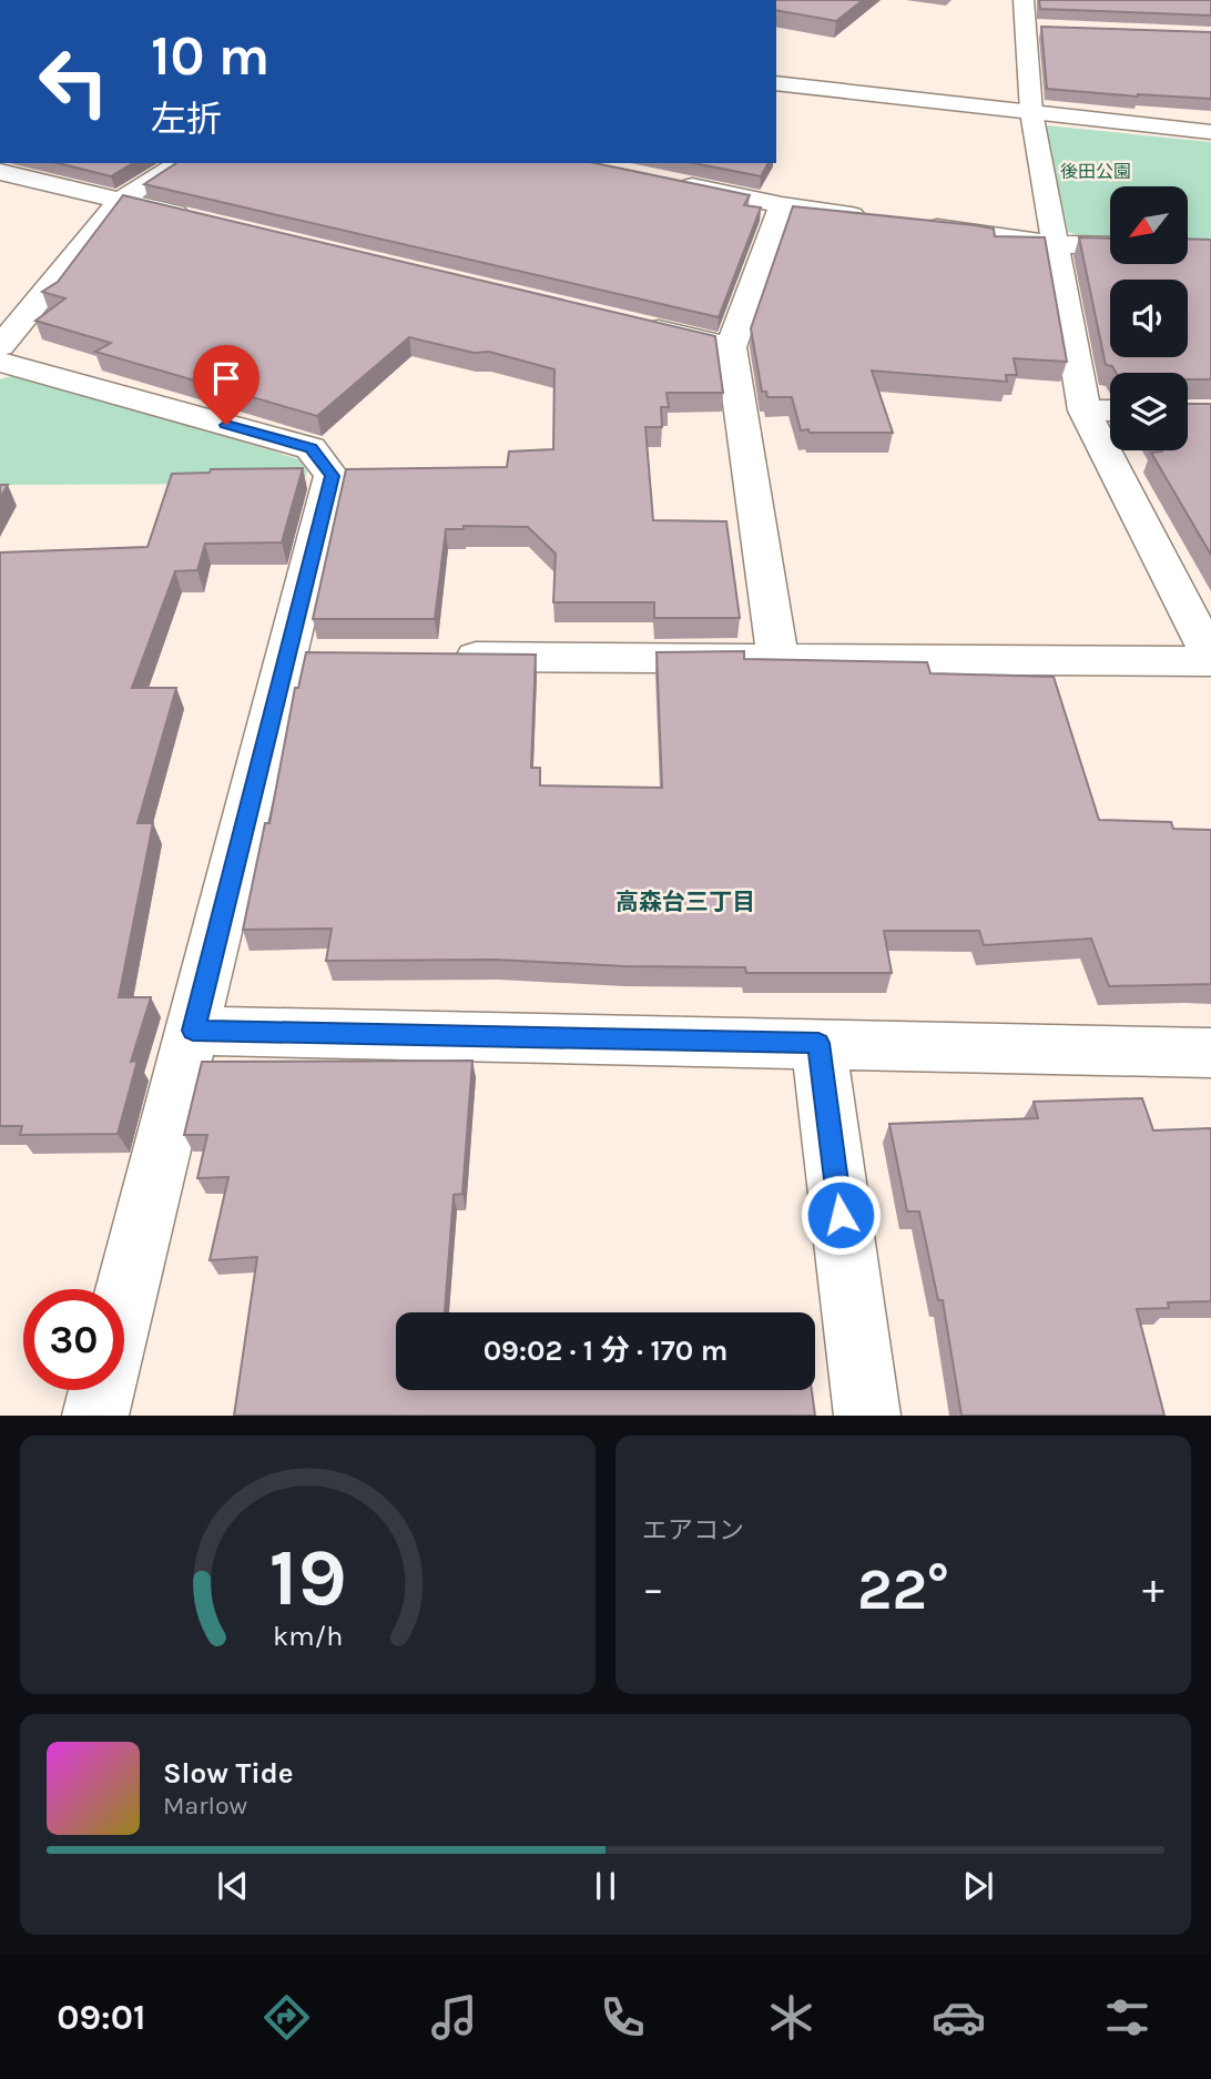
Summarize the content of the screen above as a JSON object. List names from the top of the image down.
{
  "districts": ["高森台三丁目"],
  "parks": ["後田公園"],
  "north": "bottom left",
  "page": {
    "turn": ["10 m", "左折"],
    "limit": "30",
    "trip": "09:02 · 1 分 · 170 m",
    "tile": "エアコン",
    "heat": ["−", "22°", "+"],
    "song": ["Slow Tide", "Marlow"],
    "tabs": "09:01",
    "gauge": ["19", "km/h"]
  }
}
